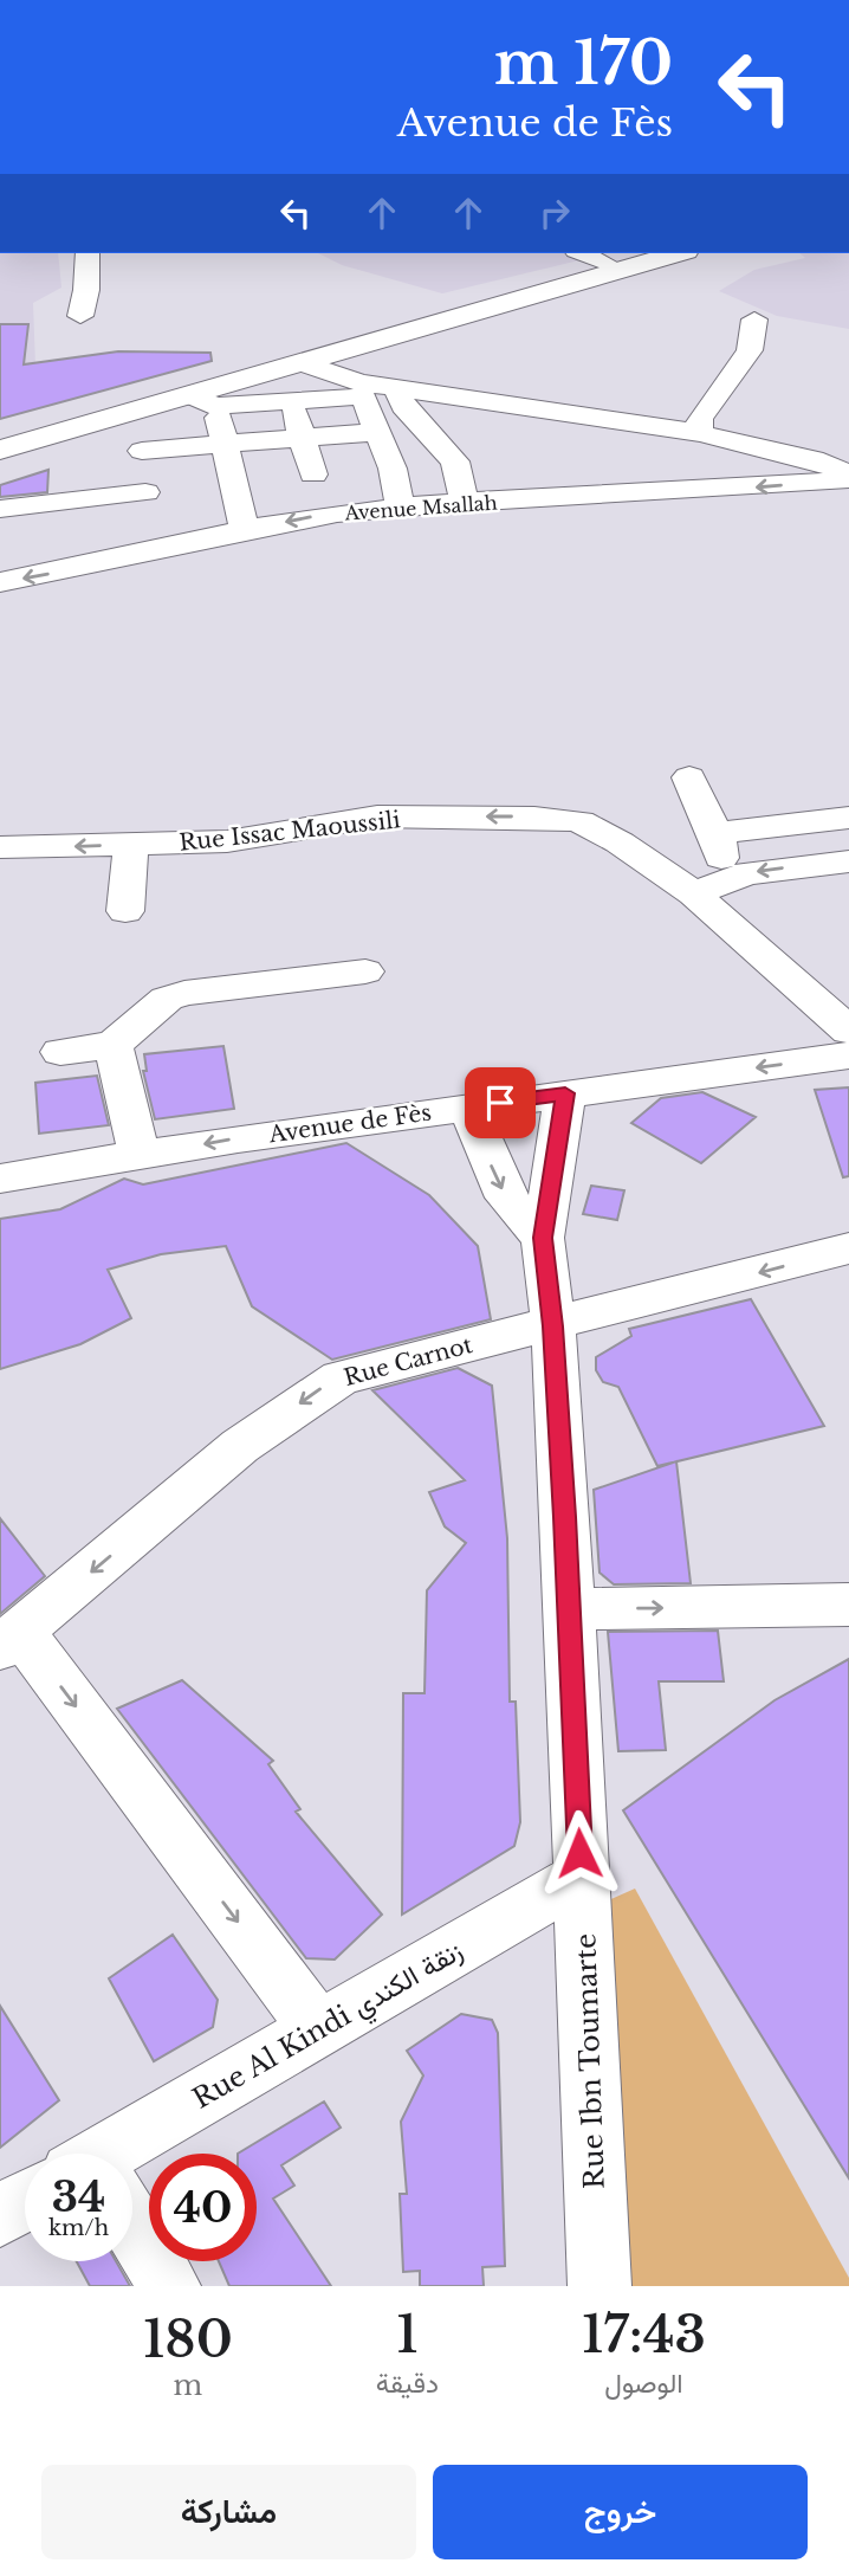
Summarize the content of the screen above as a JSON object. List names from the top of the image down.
{
  "streets": {
    "street": [
      "Avenue Msallah",
      "Rue Issac Maoussili",
      "Avenue de Fès",
      "Rue Carnot",
      "Rue Al Kindi زنقة الكندي",
      "Rue Ibn Toumarte"
    ]
  },
  "crossings": [
    ["Avenue de Fès", "Rue Ibn Toumarte"],
    ["Rue Carnot", "Rue Ibn Toumarte"],
    ["Rue Al Kindi زنقة الكندي", "Rue Ibn Toumarte"]
  ],
  "one_way": ["Rue Carnot"],
  "page": {
    "turn": ["170 m", "Avenue de Fès"],
    "speed": "34 km/h",
    "limit": "40",
    "eta": [
      "17:43",
      "الوصول",
      "1",
      "دقيقة",
      "180",
      "m"
    ],
    "buttons": ["خروج", "مشاركة"]
  }
}
